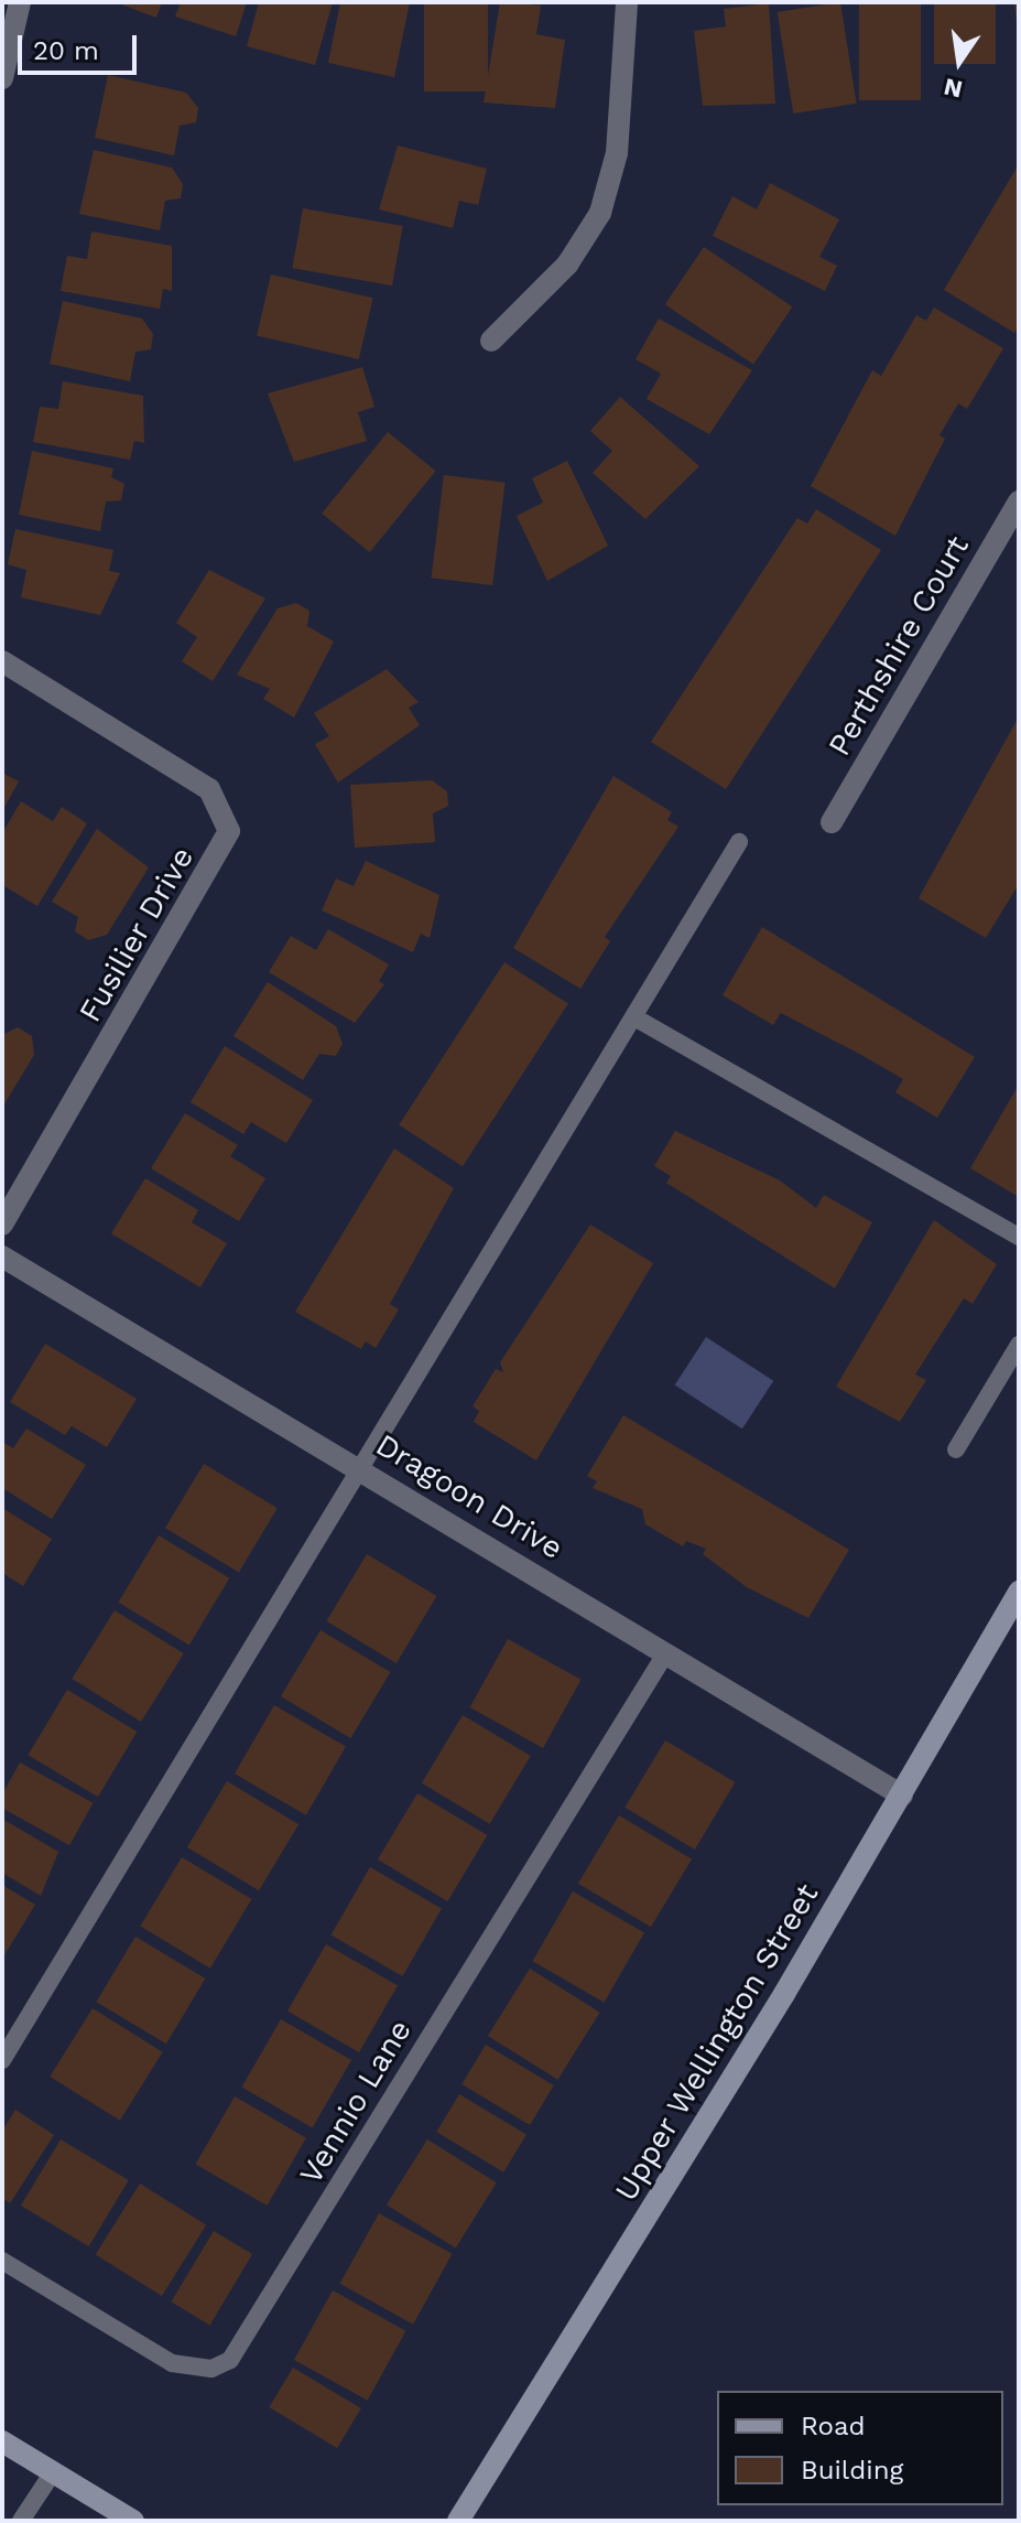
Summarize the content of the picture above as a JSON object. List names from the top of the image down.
{
  "streets": {
    "main road": ["Upper Wellington Street"],
    "street": ["Perthshire Court", "Fusilier Drive", "Dragoon Drive"],
    "lane": ["Vennio Lane"]
  },
  "crossings": [
    ["Dragoon Drive", "Upper Wellington Street"],
    ["Dragoon Drive", "Vennio Lane"]
  ],
  "legend": ["Road", "Building"],
  "scale_bar": "20 m",
  "north": "bottom"
}
